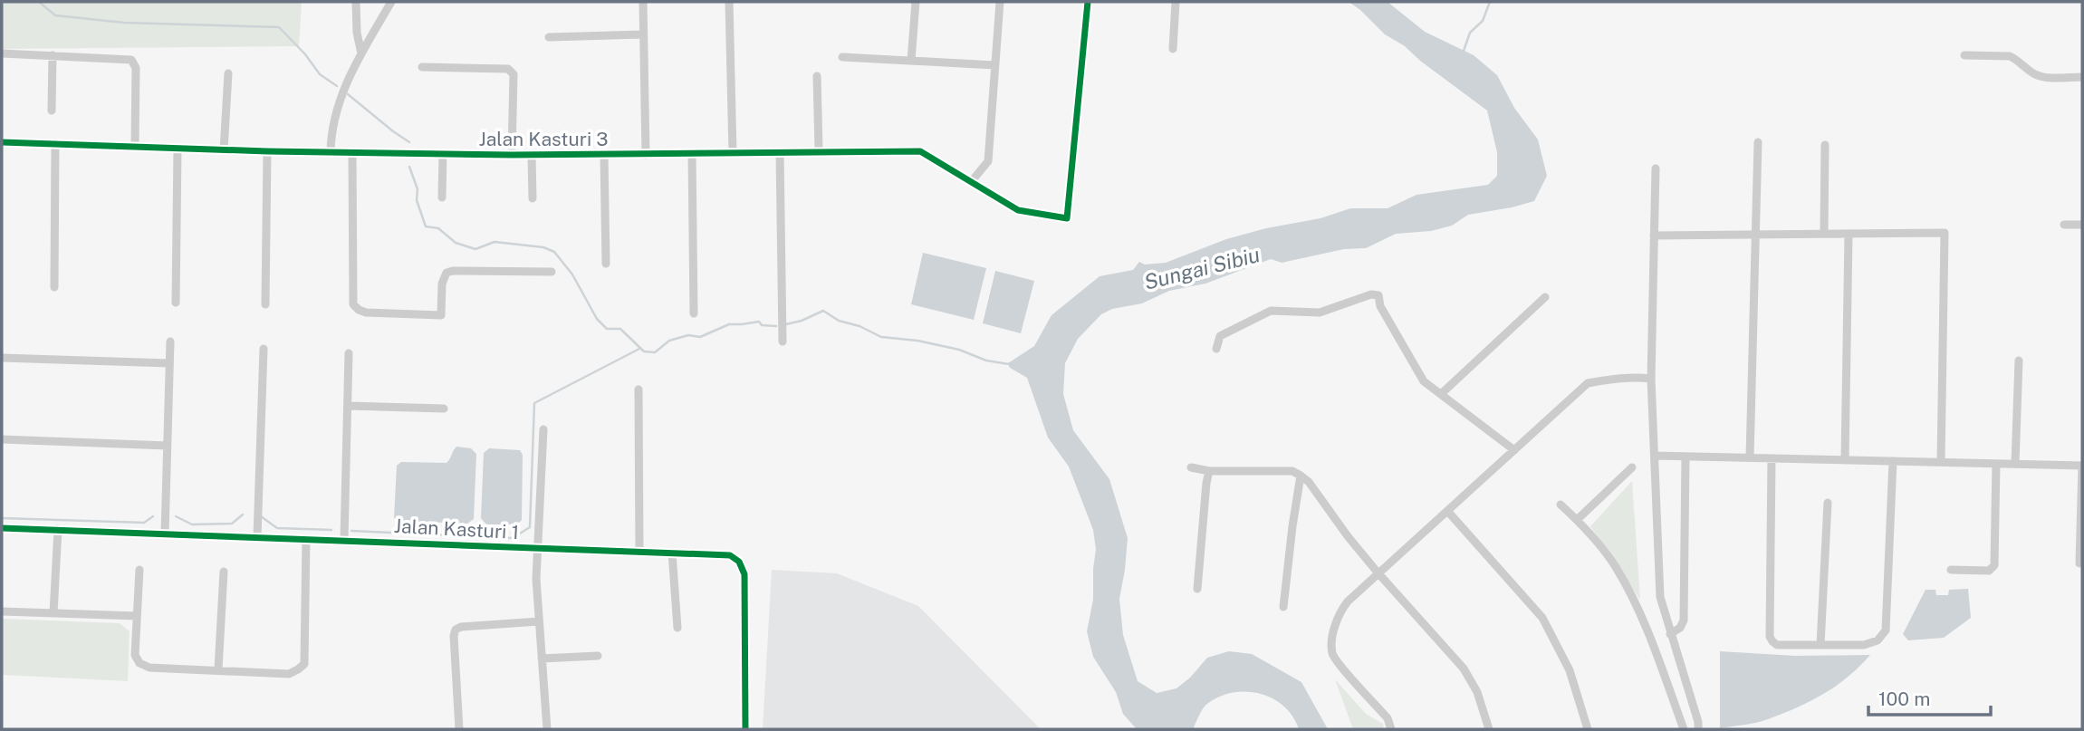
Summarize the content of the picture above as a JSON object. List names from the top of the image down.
{
  "streets": {
    "street": ["Jalan Kasturi 3", "Jalan Kasturi 1"]
  },
  "water": ["Sungai Sibiu"],
  "scale_bar": "100 m"
}
